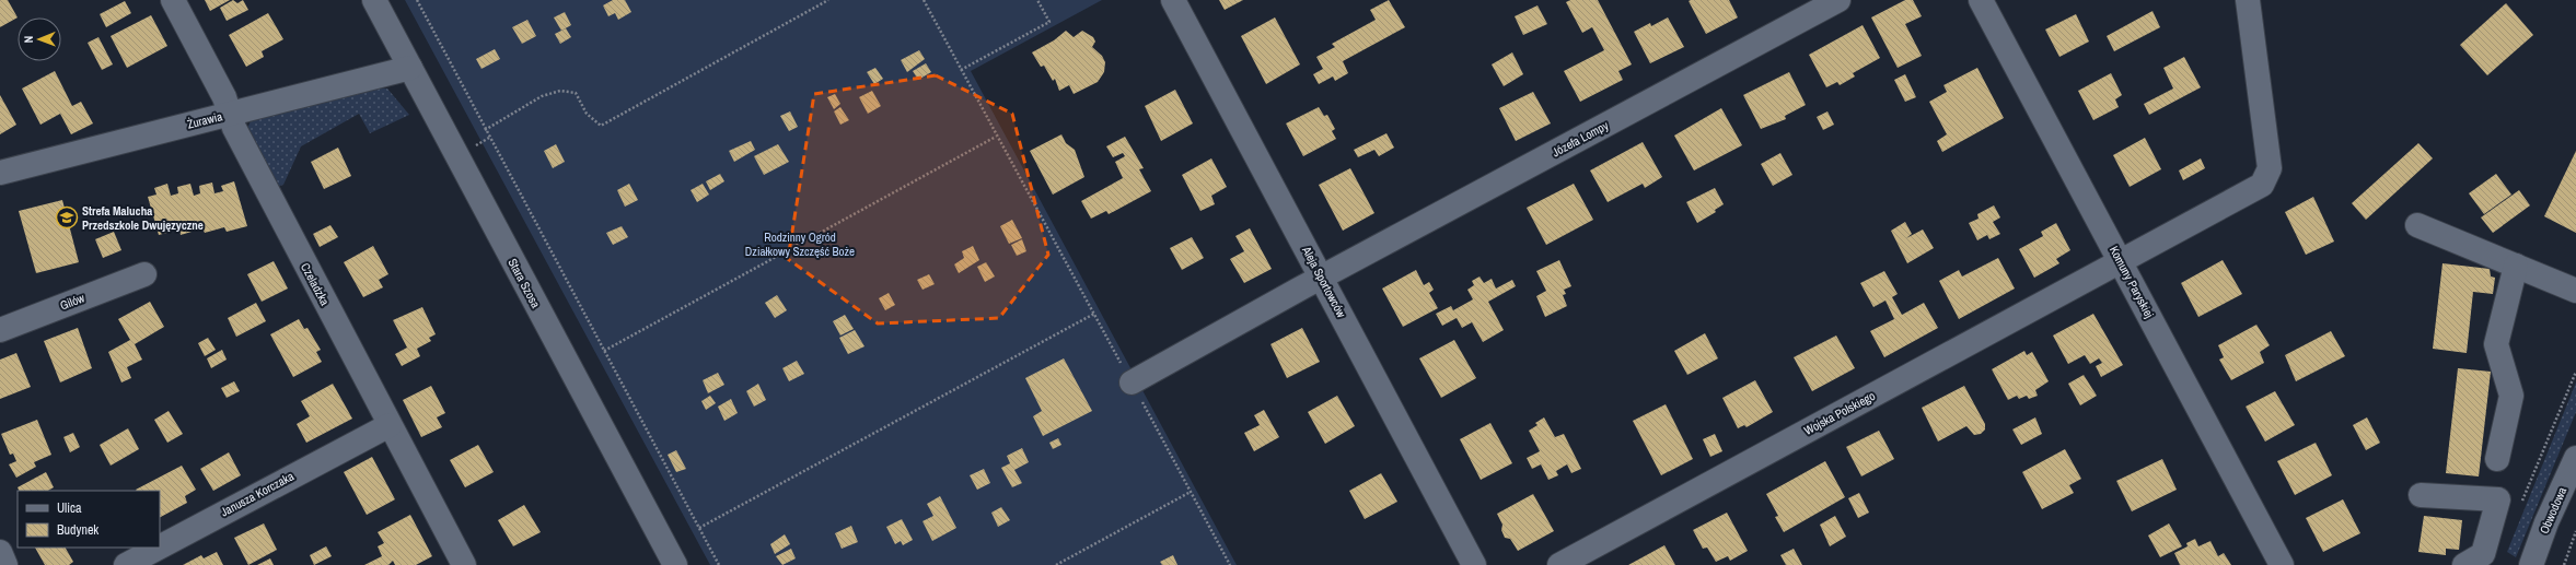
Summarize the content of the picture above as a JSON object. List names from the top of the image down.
{
  "streets": {
    "street": [
      "Żurawia",
      "Józefa Lompy",
      "Aleja Sportowców",
      "Komuny Paryskiej",
      "Stara Szosa",
      "Czeladzka",
      "Gilów",
      "Wojska Polskiego",
      "Janusza Korczaka",
      "Obwodowa"
    ]
  },
  "crossings": [
    ["Żurawia", "Stara Szosa"],
    ["Żurawia", "Czeladzka"],
    ["Józefa Lompy", "Aleja Sportowców"],
    ["Komuny Paryskiej", "Wojska Polskiego"],
    ["Czeladzka", "Janusza Korczaka"]
  ],
  "parks": ["Rodzinny Ogród Działkowy Szczęść Boże"],
  "places": {
    "school or university": ["Strefa Malucha Przedszkole Dwujęzyczne"]
  },
  "legend": ["Ulica", "Budynek"],
  "north": "left"
}
